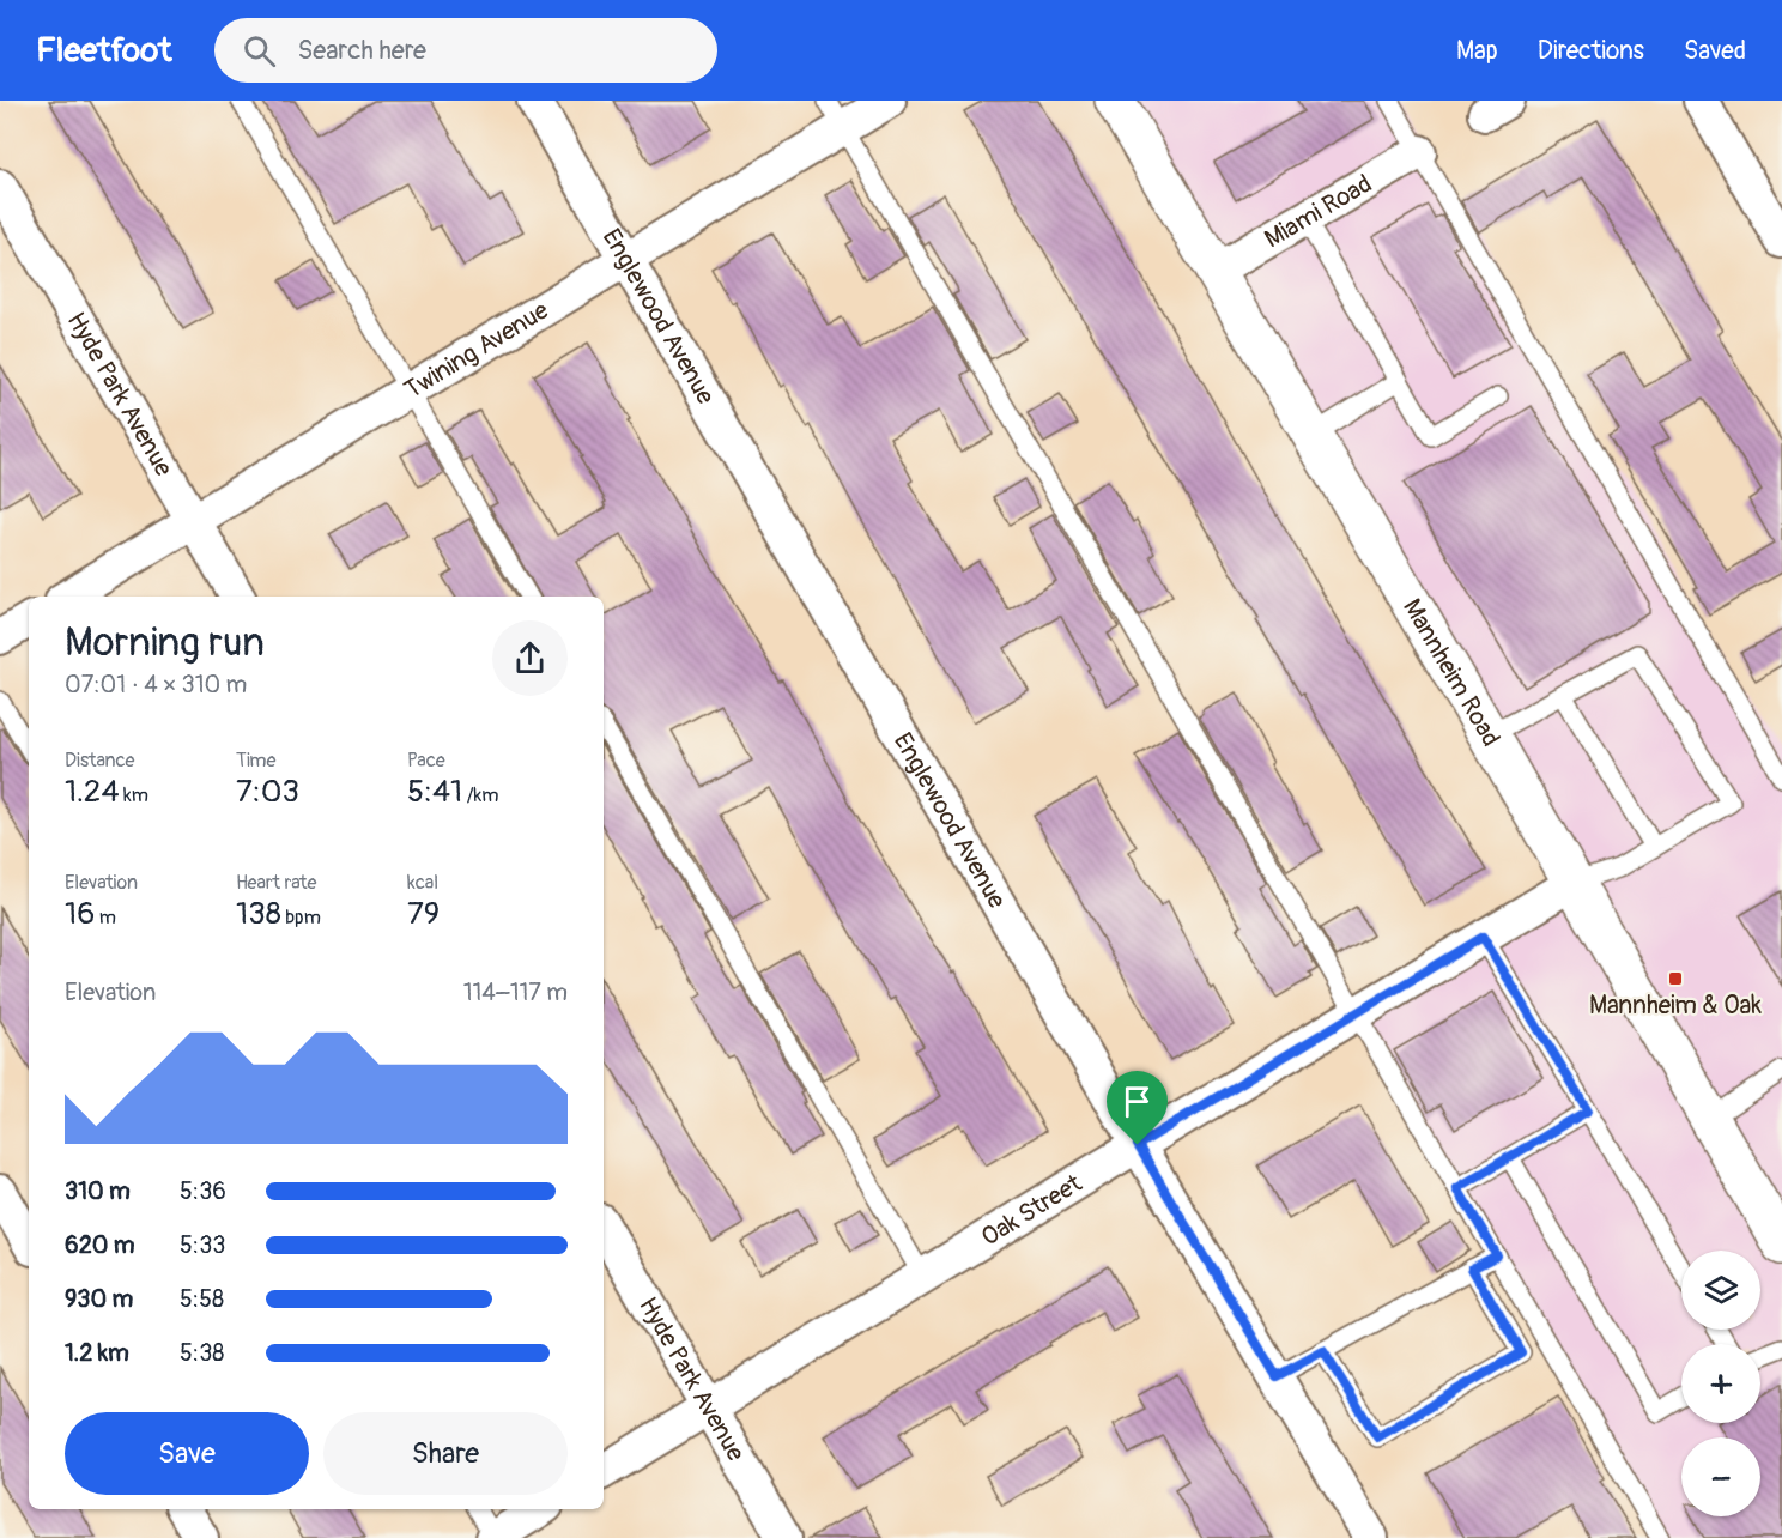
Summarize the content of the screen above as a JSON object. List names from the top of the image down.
{
  "streets": {
    "main road": ["Mannheim Road"],
    "street": [
      "Miami Road",
      "Englewood Avenue",
      "Twining Avenue",
      "Hyde Park Avenue",
      "Oak Street"
    ]
  },
  "crossings": [
    ["Miami Road", "Mannheim Road"],
    ["Englewood Avenue", "Twining Avenue"],
    ["Englewood Avenue", "Oak Street"],
    ["Twining Avenue", "Hyde Park Avenue"],
    ["Hyde Park Avenue", "Oak Street"],
    ["Mannheim Road", "Oak Street"]
  ],
  "places": {
    "transit": ["Mannheim & Oak"]
  },
  "page": {
    "header": "Fleetfoot",
    "search": "Search here",
    "nav": ["Map", "Directions", "Saved"],
    "heading": ["Morning run", "07:01 · 4 × 310 m"],
    "stats": [
      ["Distance", "1.24 km"],
      ["Time", "7:03"],
      ["Pace", "5:41 /km"],
      ["Elevation", "16 m"],
      ["Heart rate", "138 bpm"],
      ["kcal", "79"]
    ],
    "chart": ["Elevation", "114–117 m"],
    "list": [
      {
        "name": "310 m",
        "note": "5:36"
      },
      {
        "name": "620 m",
        "note": "5:33"
      },
      {
        "name": "930 m",
        "note": "5:58"
      },
      {
        "name": "1.2 km",
        "note": "5:38"
      }
    ],
    "map_buttons": ["+", "−"],
    "buttons": ["Save", "Share"]
  }
}
